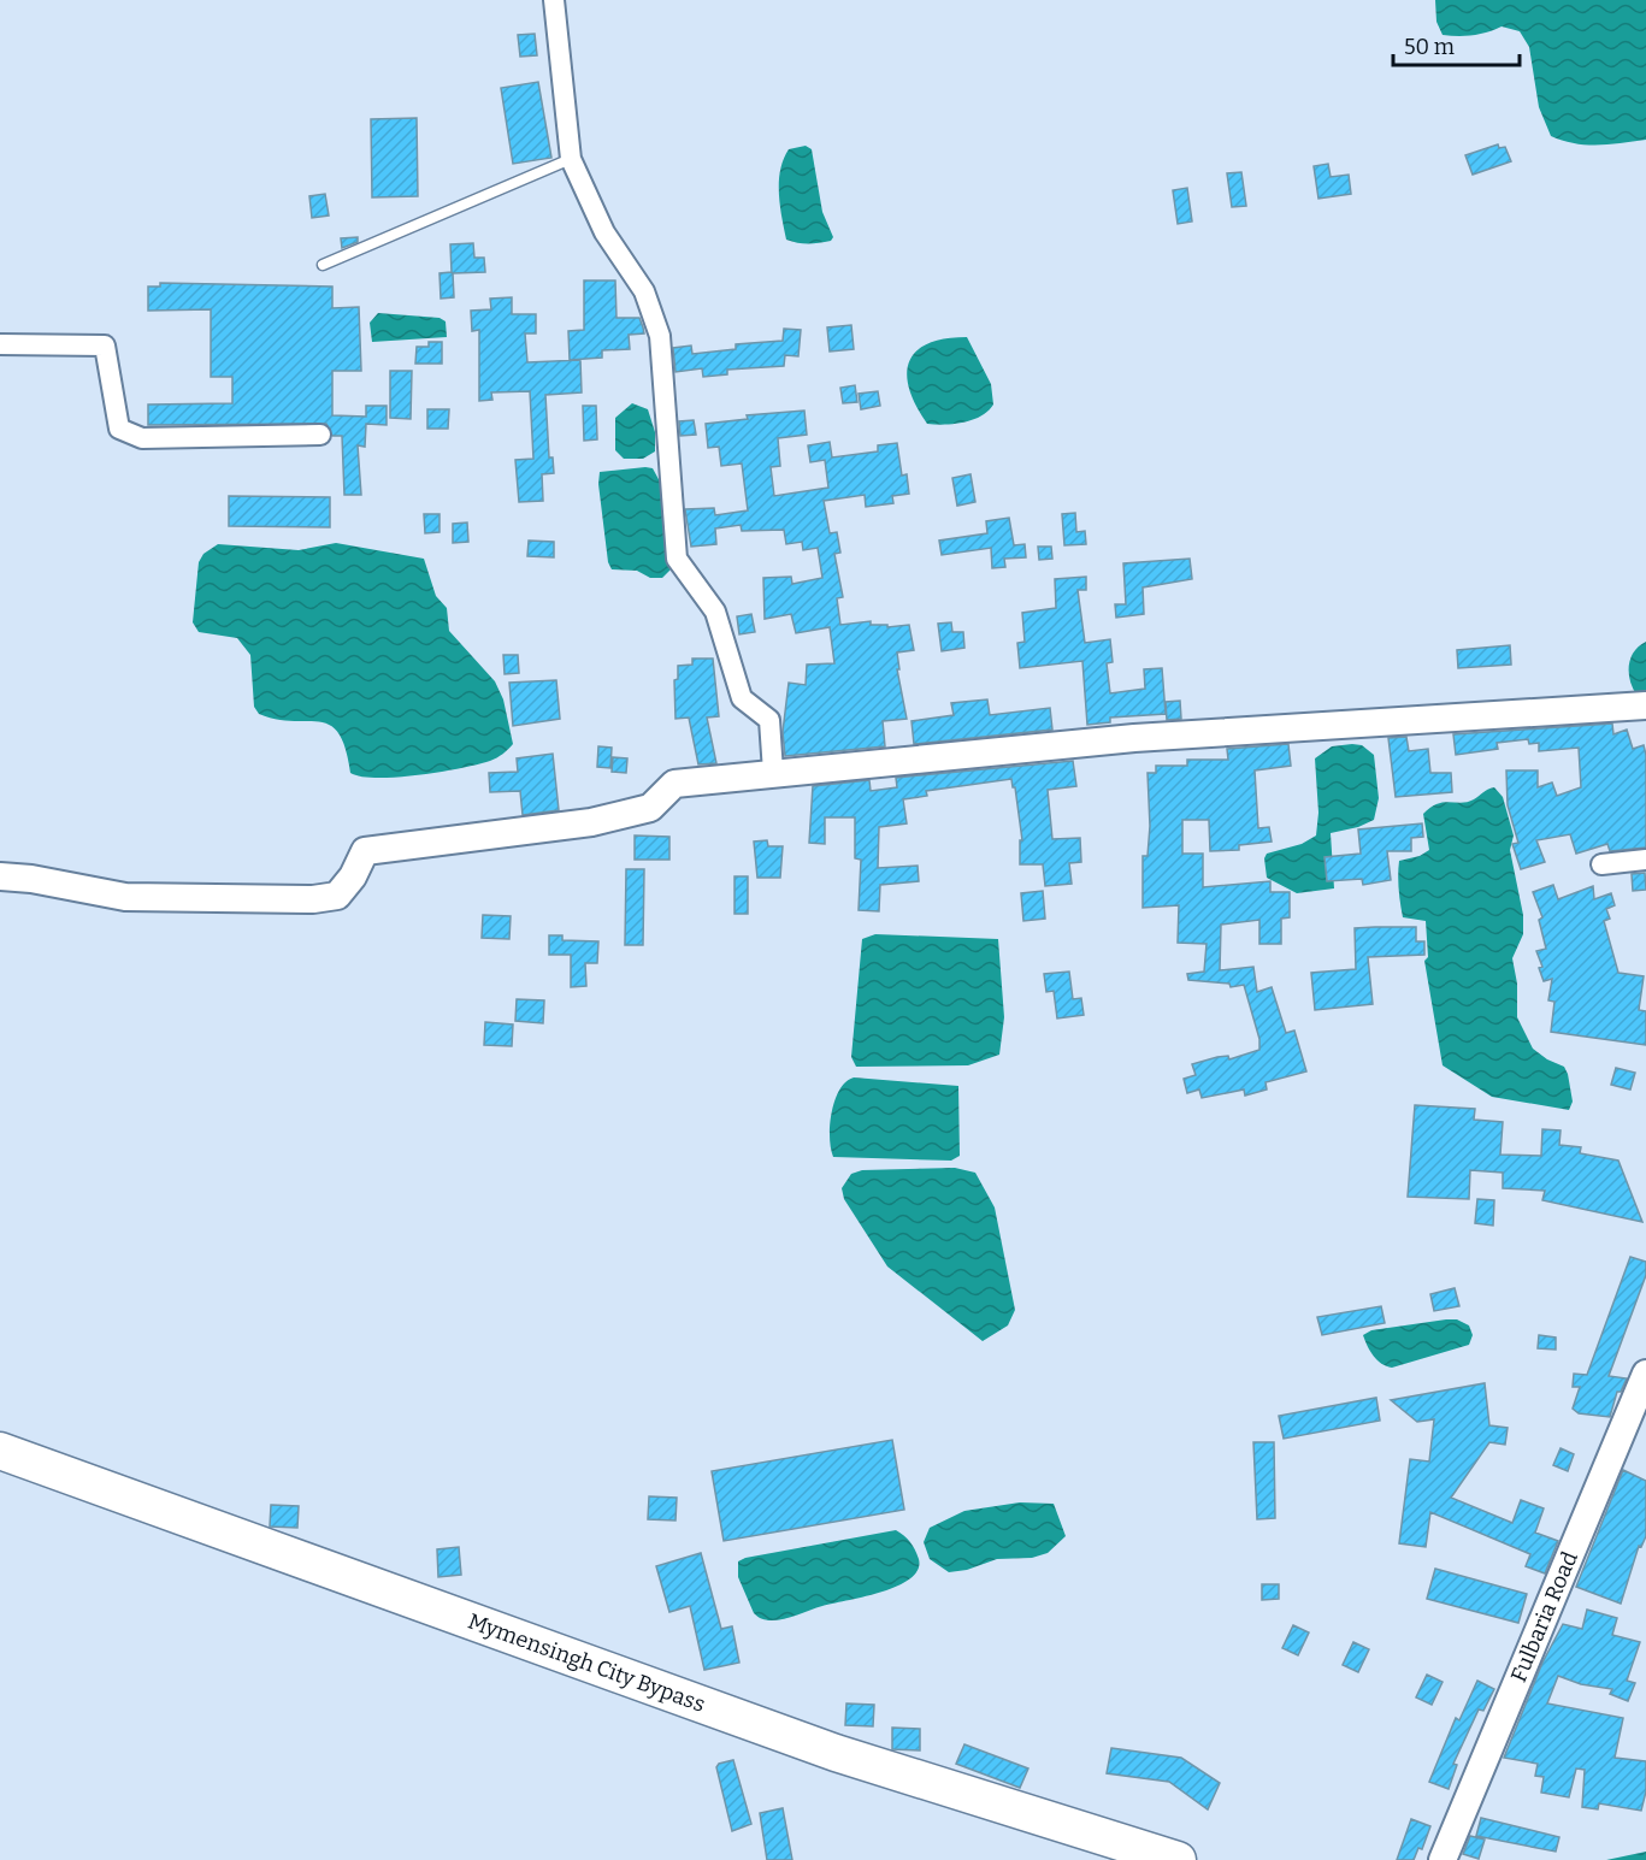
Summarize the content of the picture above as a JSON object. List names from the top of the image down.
{
  "streets": {
    "highway": ["Mymensingh City Bypass"],
    "street": ["Fulbaria Road"]
  },
  "scale_bar": "50 m"
}
